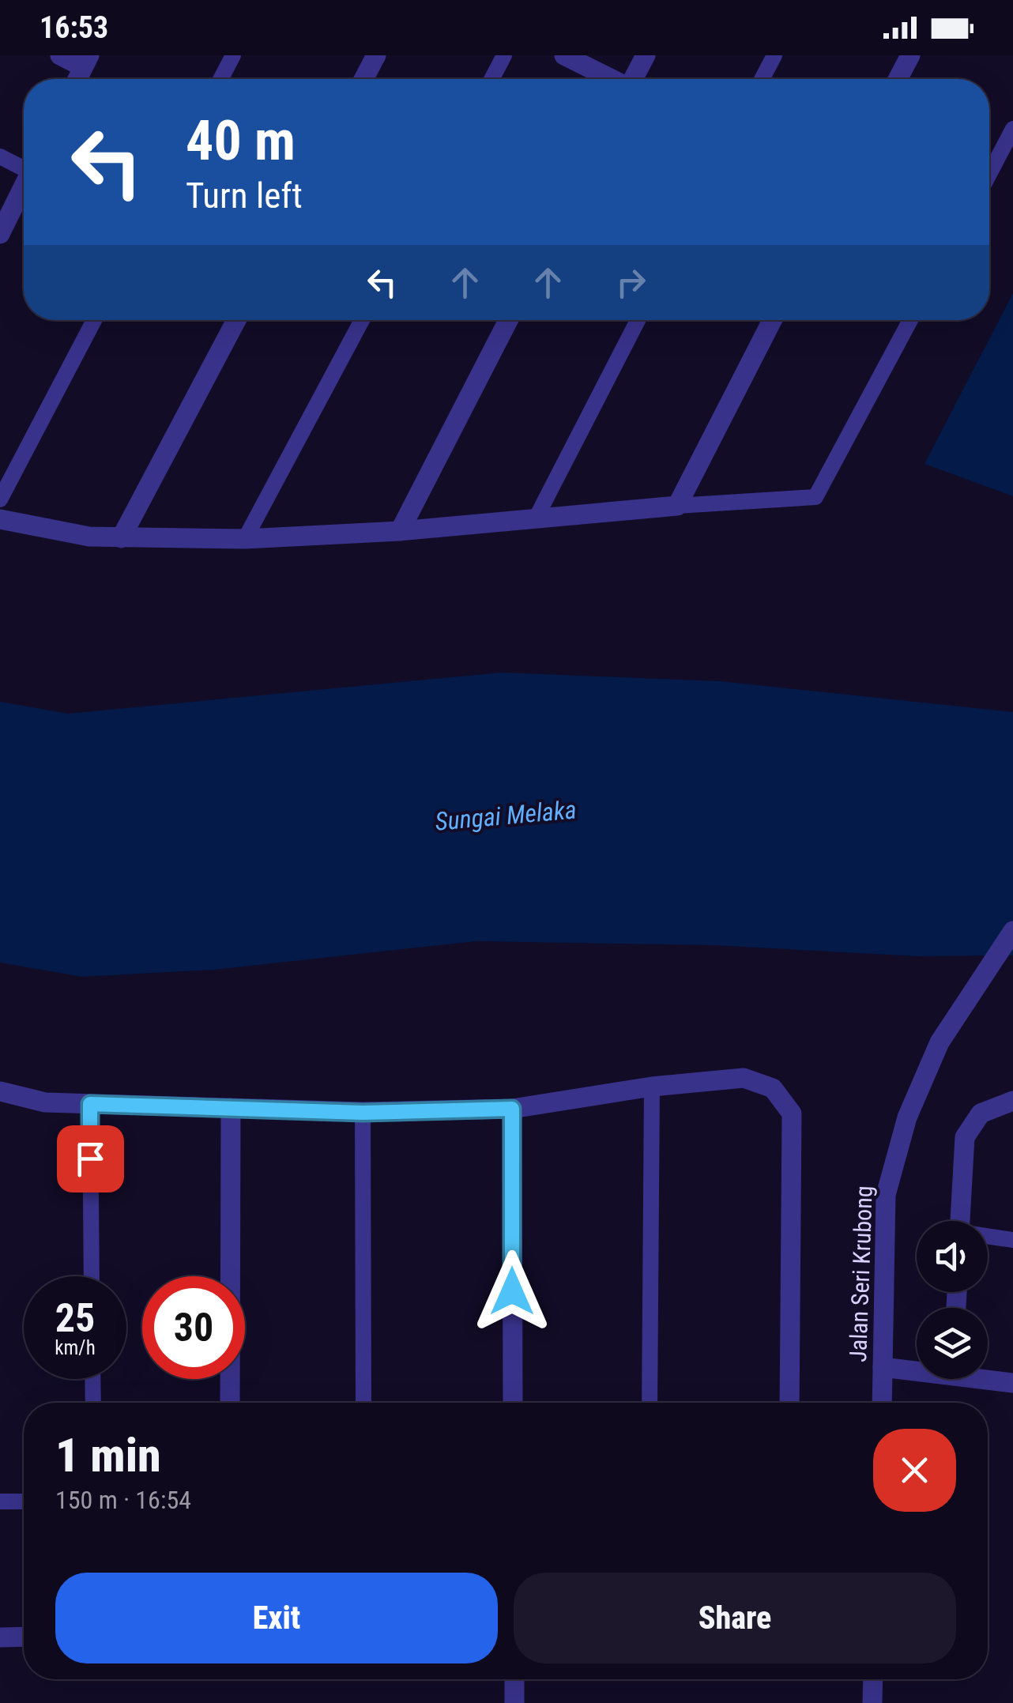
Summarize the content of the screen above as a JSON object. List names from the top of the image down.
{
  "streets": {
    "street": ["Jalan Seri Krubong"]
  },
  "water": ["Sungai Melaka"],
  "page": {
    "status": "16:53",
    "turn": ["40 m", "Turn left"],
    "speed": "25 km/h",
    "limit": "30",
    "heading": ["1 min", "150 m · 16:54"],
    "buttons": ["Exit", "Share"]
  }
}
